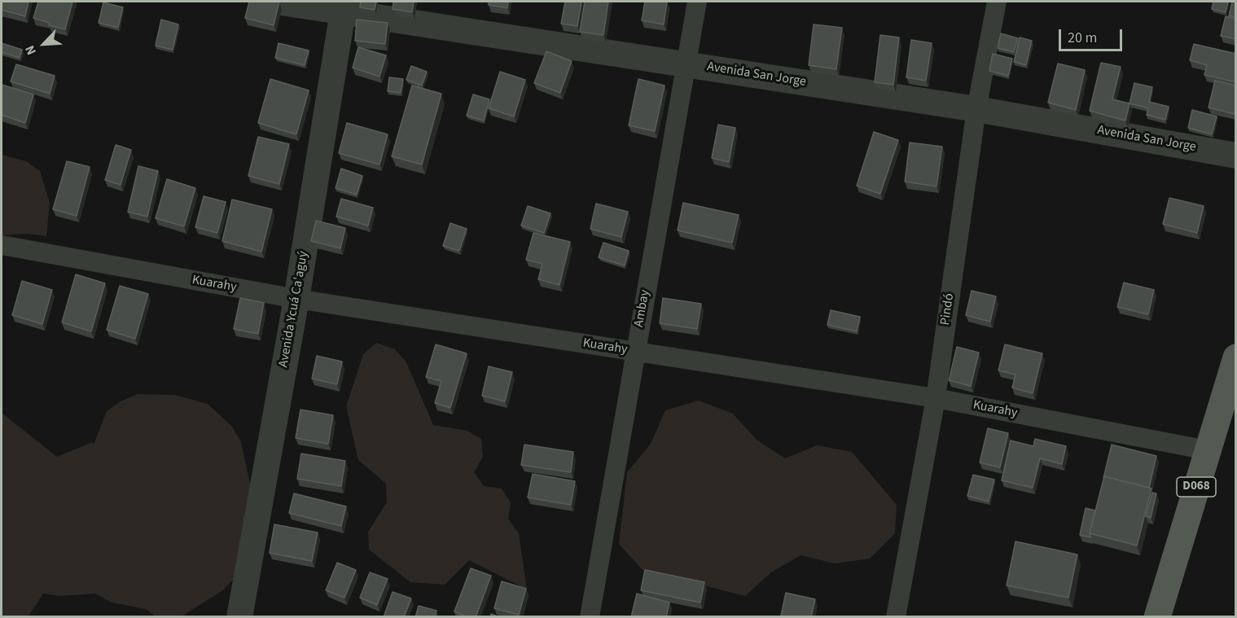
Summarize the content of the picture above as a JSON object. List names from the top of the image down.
{
  "streets": {
    "main road": ["D068"],
    "street": [
      "Avenida San Jorge",
      "Kuarahy",
      "Ambay",
      "Avenida Ycuá Ca'aguý",
      "Pindó"
    ]
  },
  "crossings": [
    ["Avenida San Jorge", "Ambay"],
    ["Avenida San Jorge", "Avenida Ycuá Ca'aguý"],
    ["Avenida San Jorge", "Pindó"],
    ["Kuarahy", "Ambay"],
    ["Kuarahy", "Avenida Ycuá Ca'aguý"],
    ["Kuarahy", "Pindó"],
    ["Kuarahy", "D068"]
  ],
  "scale_bar": "20 m",
  "north": "bottom left"
}
